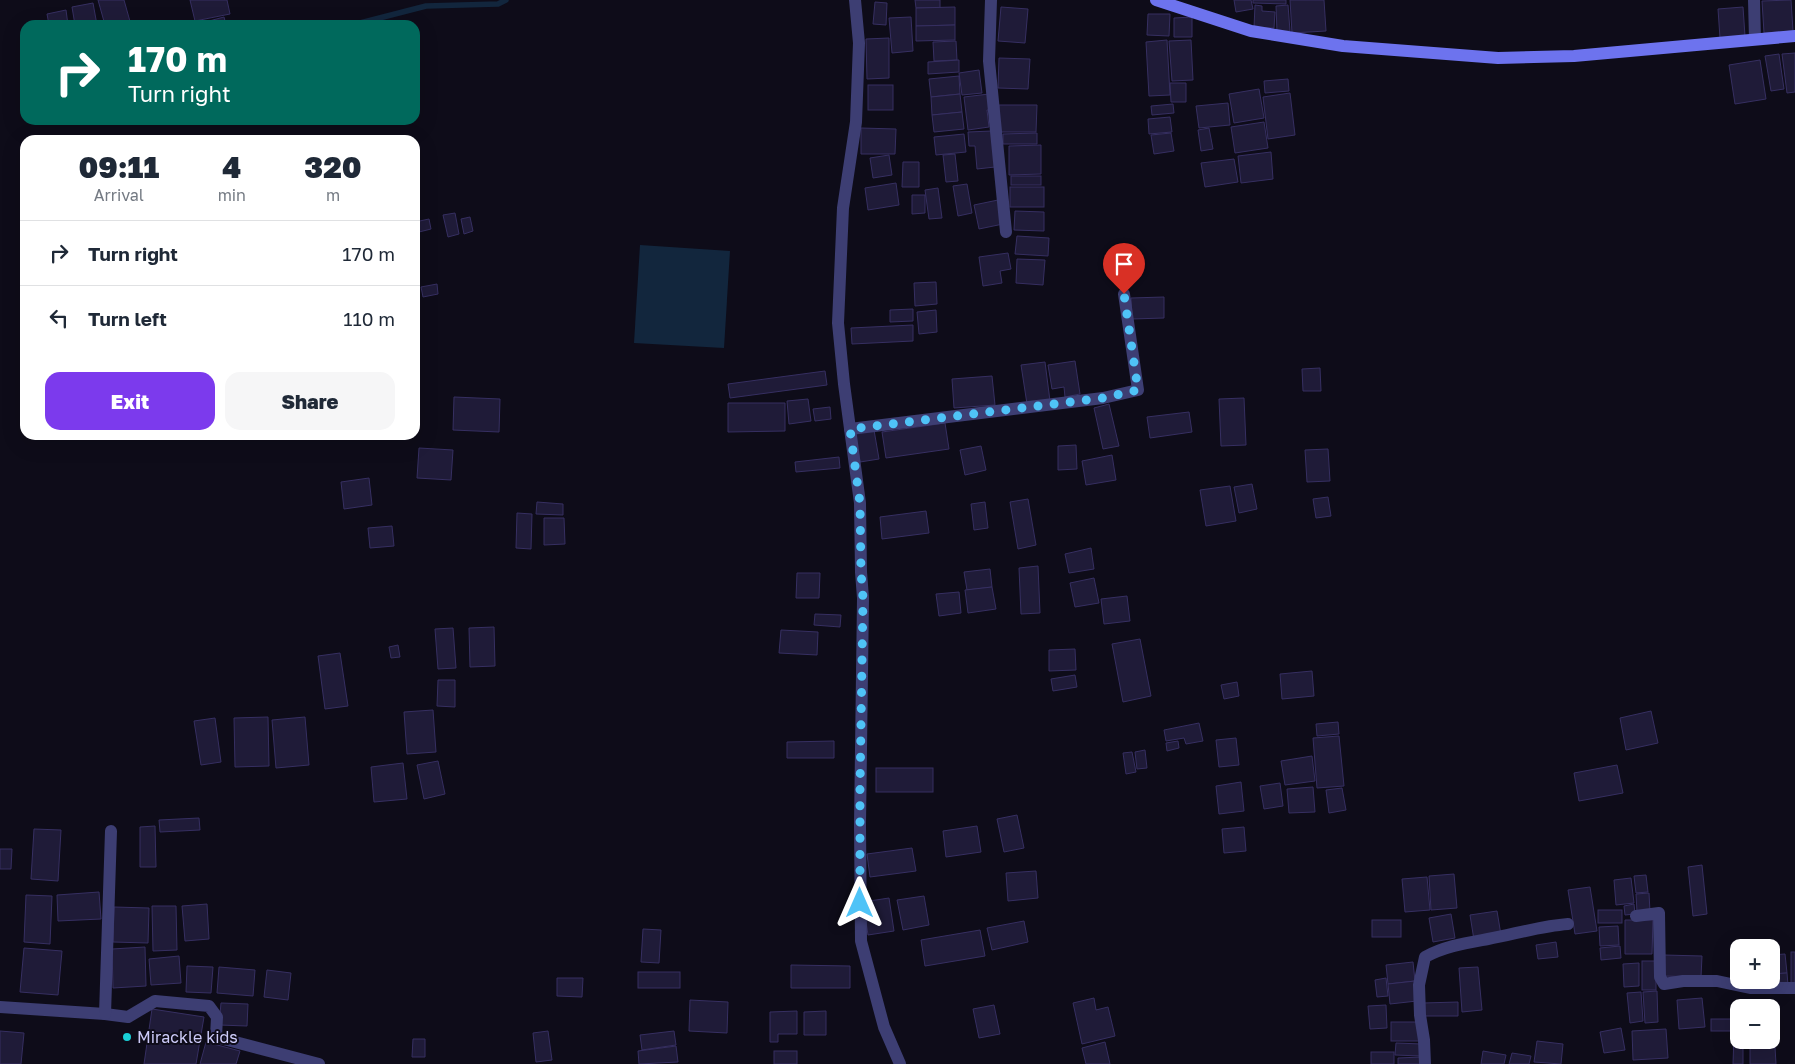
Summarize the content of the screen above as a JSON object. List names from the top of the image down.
{
  "places": ["Mirackle kids"],
  "page": {
    "turn": ["170 m", "Turn right"],
    "eta": [
      "09:11",
      "Arrival",
      "4",
      "min",
      "320",
      "m"
    ],
    "list": [
      {
        "name": "Turn right",
        "value": "170 m"
      },
      {
        "name": "Turn left",
        "value": "110 m"
      }
    ],
    "buttons": ["Exit", "Share"],
    "map_buttons": ["+", "−"]
  }
}
